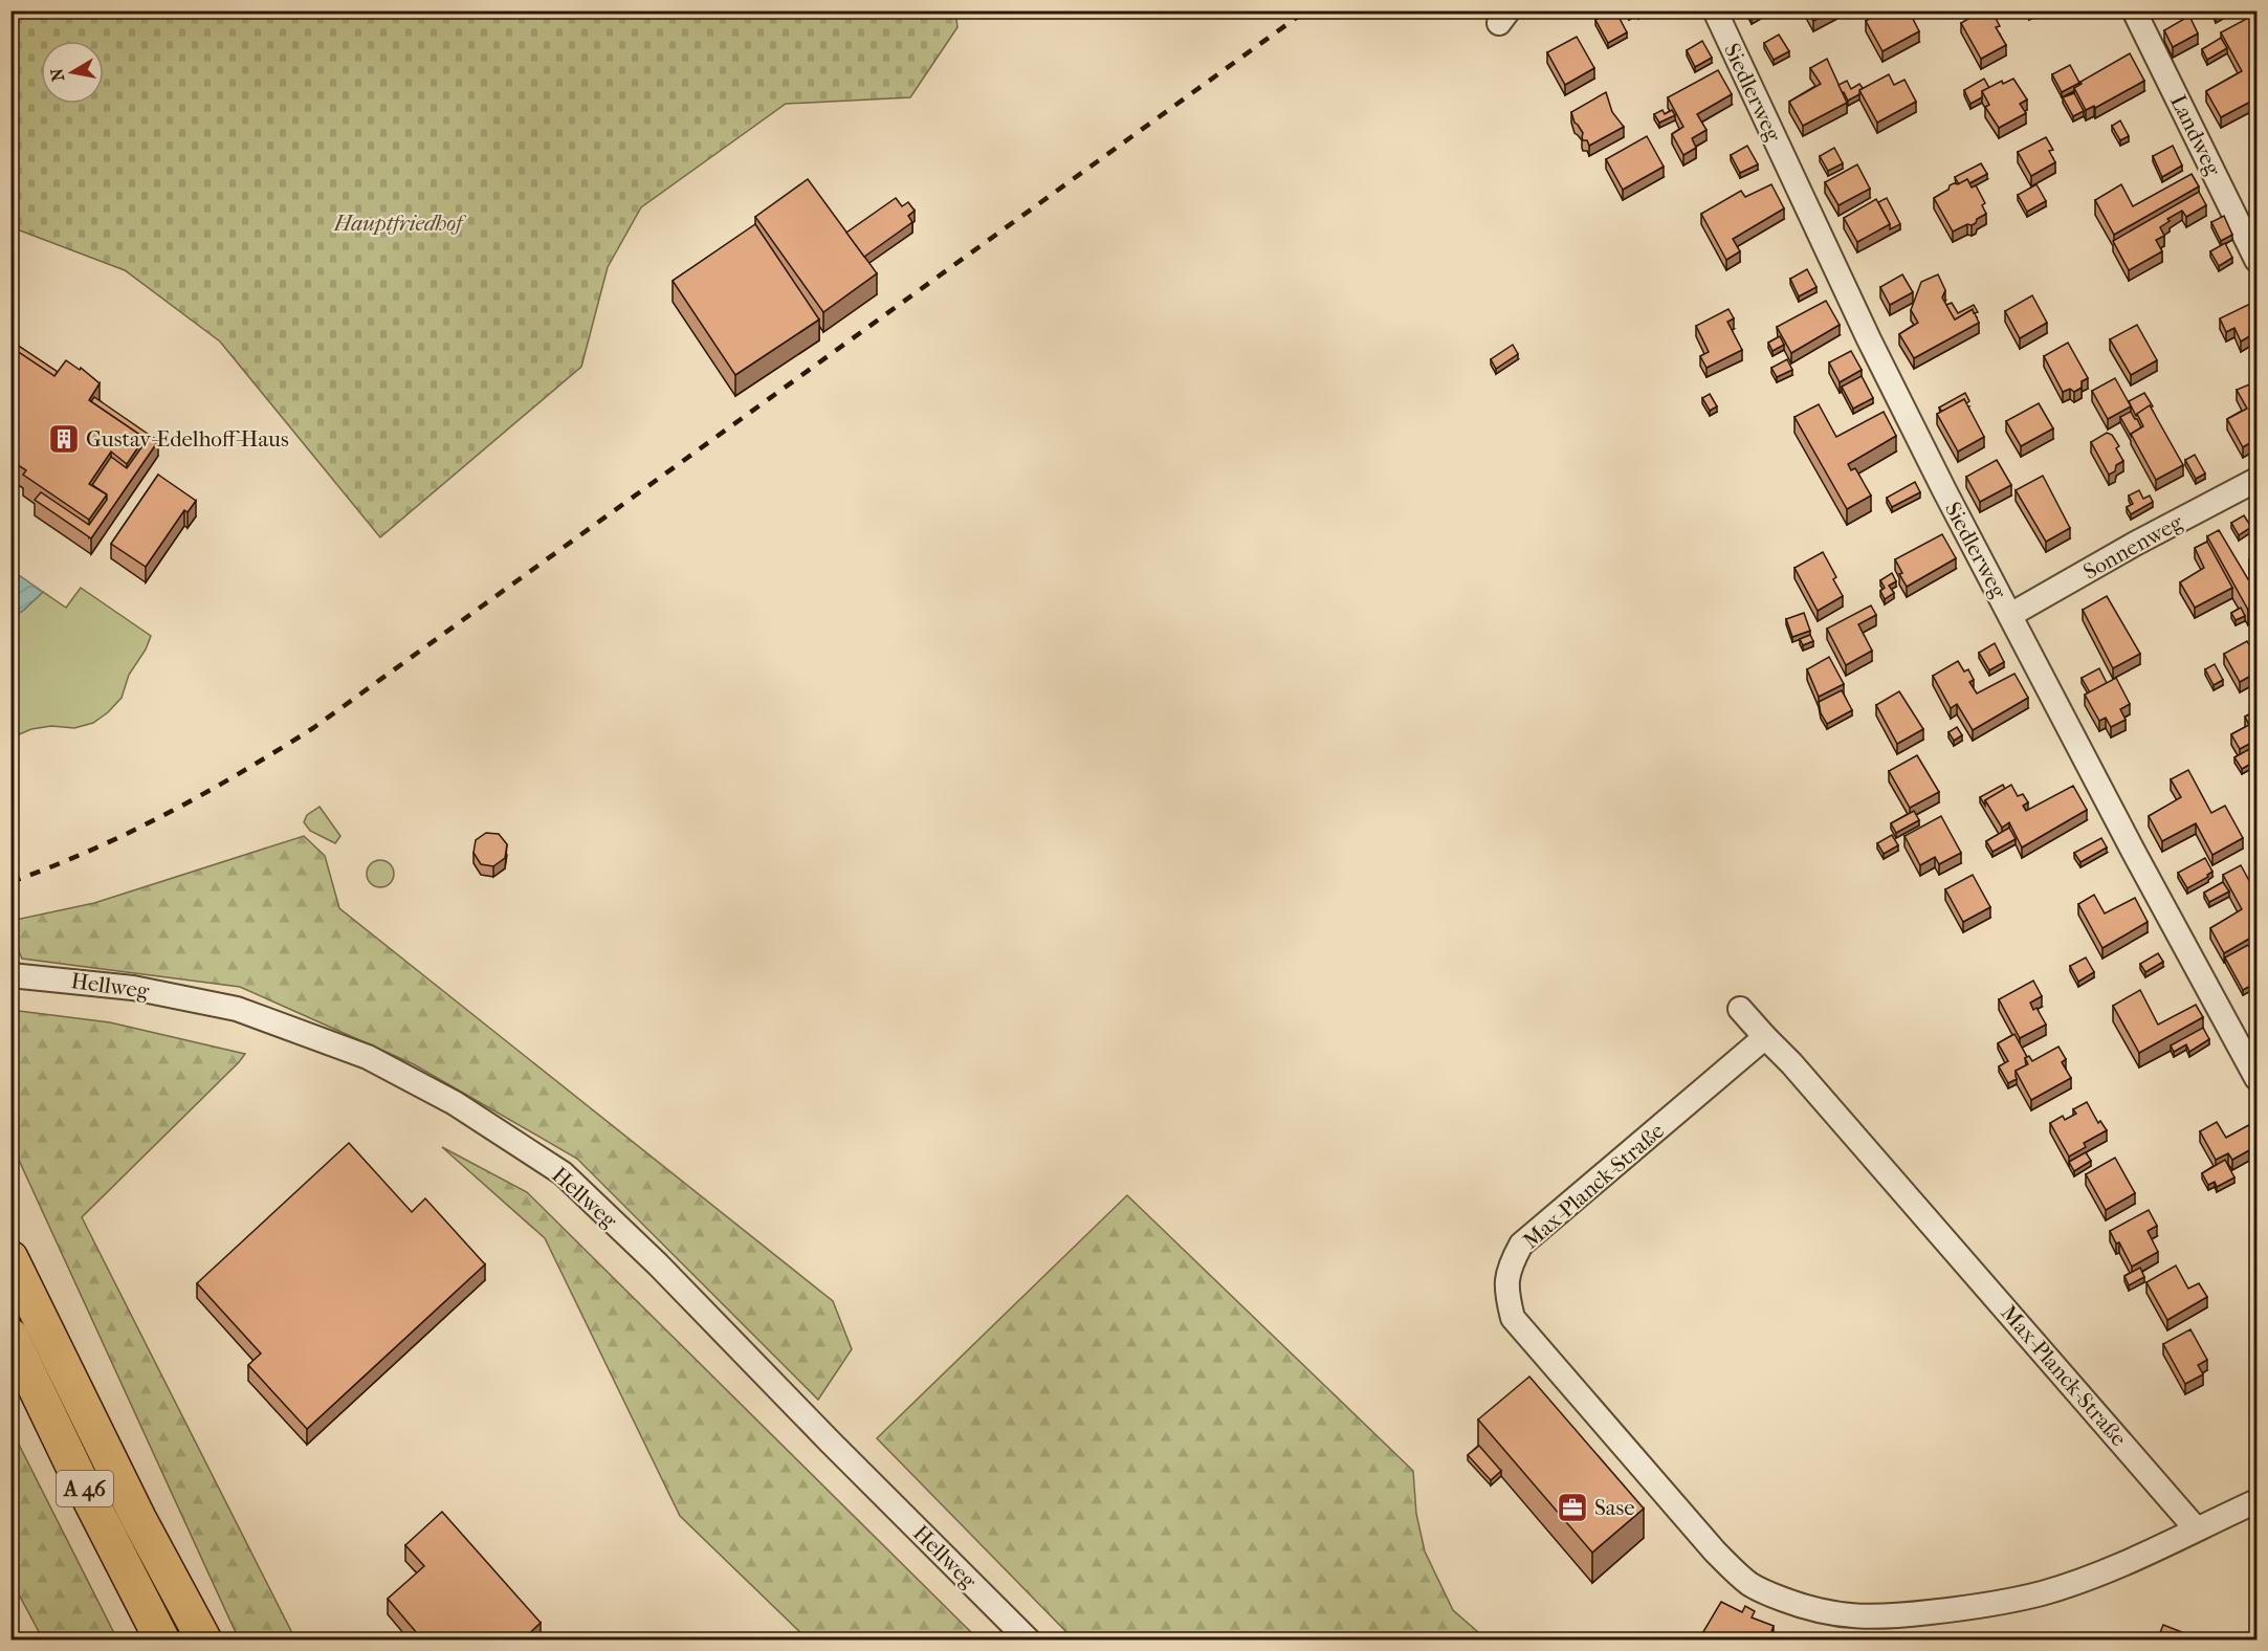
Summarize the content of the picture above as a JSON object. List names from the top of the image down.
{
  "streets": {
    "highway": ["A 46"],
    "street": [
      "Siedlerweg",
      "Landweg",
      "Sonnenweg",
      "Hellweg",
      "Max-Planck-Straße"
    ]
  },
  "crossings": [
    ["Siedlerweg", "Sonnenweg"]
  ],
  "parks": ["Hauptfriedhof"],
  "places": {
    "building": ["Gustav-Edelhoff-Haus"],
    "office": ["Sase"]
  },
  "north": "left"
}
